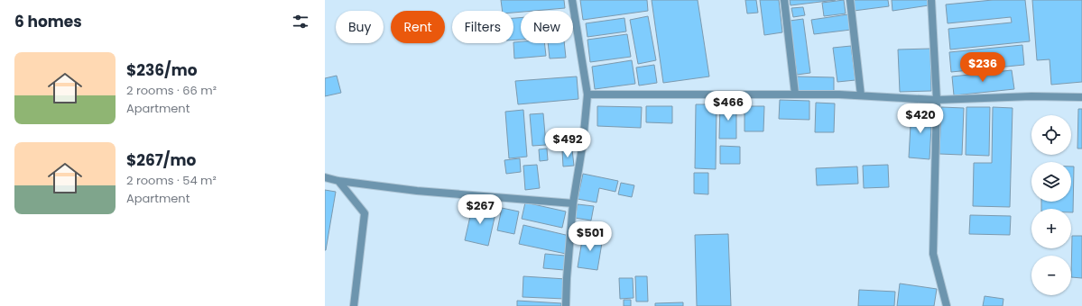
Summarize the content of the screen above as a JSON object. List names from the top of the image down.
{
  "page": {
    "heading": "6 homes",
    "chip": [
      "Buy",
      "Rent",
      "Filters",
      "New"
    ],
    "list": [
      {
        "name": "$236/mo",
        "note": "2 rooms · 66 m² · Apartment"
      },
      {
        "name": "$267/mo",
        "note": "2 rooms · 54 m² · Apartment"
      }
    ],
    "price": [
      "$236",
      "$466",
      "$420",
      "$492",
      "$267",
      "$501"
    ],
    "map_buttons": ["+", "−"]
  }
}
